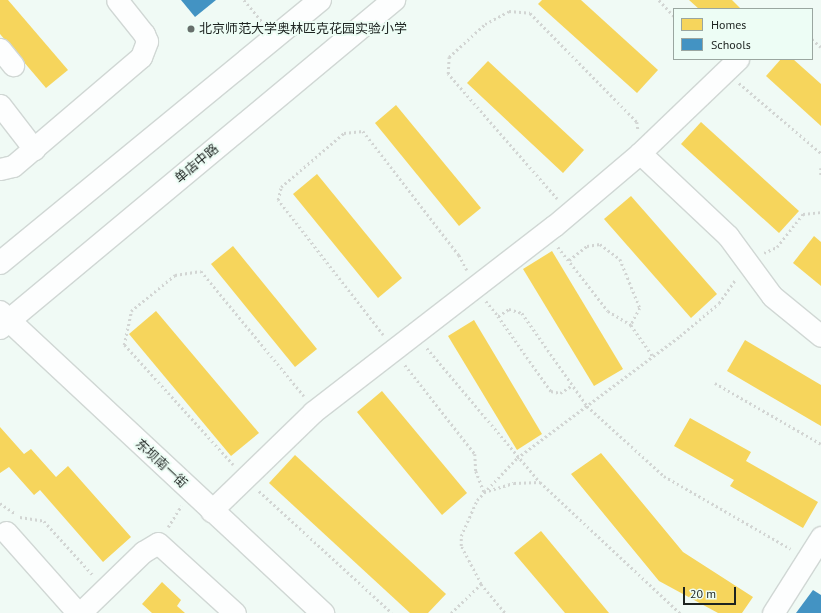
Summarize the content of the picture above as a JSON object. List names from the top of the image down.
{
  "streets": {
    "street": ["单店中路", "东坝南一街"]
  },
  "crossings": [
    ["单店中路", "东坝南一街"]
  ],
  "places": ["北京师范大学奥林匹克花园实验小学"],
  "legend": ["Homes", "Schools"],
  "scale_bar": "20 m"
}
